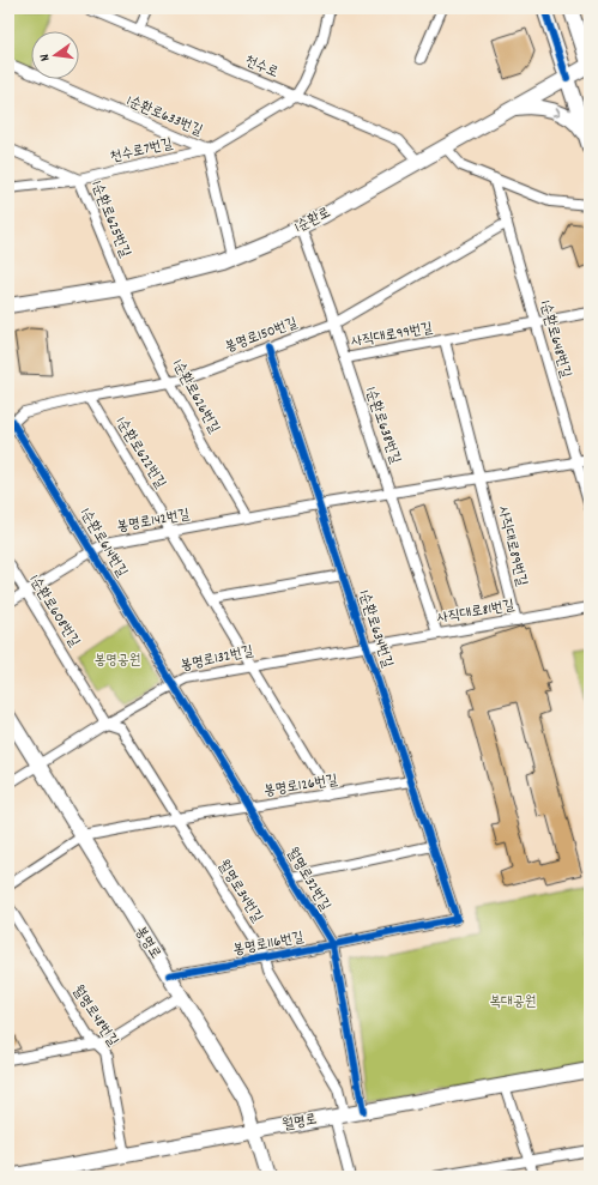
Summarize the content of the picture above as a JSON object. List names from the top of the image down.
{
  "streets": {
    "street": [
      "천수로",
      "1순환로633번길",
      "천수로7번길",
      "1순환로625번길",
      "1순환로",
      "봉명로150번길",
      "사직대로99번길",
      "1순환로648번길",
      "1순환로626번길",
      "1순환로638번길",
      "1순환로622번길",
      "봉명로142번길",
      "1순환로614번길",
      "사직대로89번길",
      "1순환로608번길",
      "사직대로81번길",
      "1순환로634번길",
      "봉명로132번길",
      "봉명로126번길",
      "월명로32번길",
      "월명로34번길",
      "봉명로",
      "봉명로116번길",
      "월명로48번길",
      "월명로"
    ]
  },
  "crossings": [
    ["천수로", "천수로7번길"],
    ["천수로", "1순환로"],
    ["1순환로633번길", "천수로7번길"],
    ["1순환로633번길", "1순환로"],
    ["천수로7번길", "1순환로625번길"],
    ["1순환로625번길", "1순환로"],
    ["1순환로625번길", "1순환로626번길"],
    ["1순환로", "1순환로626번길"],
    ["1순환로", "1순환로638번길"],
    ["봉명로150번길", "1순환로648번길"],
    ["봉명로150번길", "1순환로626번길"],
    ["봉명로150번길", "1순환로638번길"],
    ["봉명로150번길", "1순환로622번길"],
    ["봉명로150번길", "1순환로614번길"],
    ["봉명로150번길", "1순환로634번길"],
    ["사직대로99번길", "1순환로648번길"],
    ["사직대로99번길", "1순환로638번길"],
    ["사직대로99번길", "사직대로89번길"],
    ["1순환로626번길", "봉명로142번길"],
    ["1순환로638번길", "사직대로81번길"],
    ["1순환로622번길", "봉명로142번길"],
    ["1순환로622번길", "봉명로132번길"],
    ["1순환로622번길", "봉명로126번길"],
    ["봉명로142번길", "1순환로614번길"],
    ["봉명로142번길", "1순환로608번길"],
    ["봉명로142번길", "1순환로634번길"],
    ["1순환로614번길", "봉명로132번길"],
    ["1순환로614번길", "월명로32번길"],
    ["사직대로89번길", "사직대로81번길"],
    ["1순환로608번길", "봉명로132번길"],
    ["1순환로608번길", "월명로34번길"],
    ["사직대로81번길", "1순환로634번길"],
    ["사직대로81번길", "봉명로132번길"],
    ["1순환로634번길", "봉명로132번길"],
    ["1순환로634번길", "봉명로126번길"],
    ["1순환로634번길", "봉명로116번길"],
    ["봉명로132번길", "월명로32번길"],
    ["봉명로132번길", "월명로34번길"],
    ["봉명로132번길", "봉명로"],
    ["봉명로126번길", "월명로32번길"],
    ["봉명로126번길", "월명로34번길"],
    ["봉명로126번길", "봉명로"],
    ["월명로32번길", "봉명로116번길"],
    ["월명로32번길", "월명로"],
    ["월명로34번길", "봉명로116번길"],
    ["월명로34번길", "월명로"],
    ["봉명로", "봉명로116번길"],
    ["봉명로", "월명로"],
    ["월명로48번길", "월명로"]
  ],
  "parks": ["봉명공원", "복대공원"],
  "north": "left"
}
